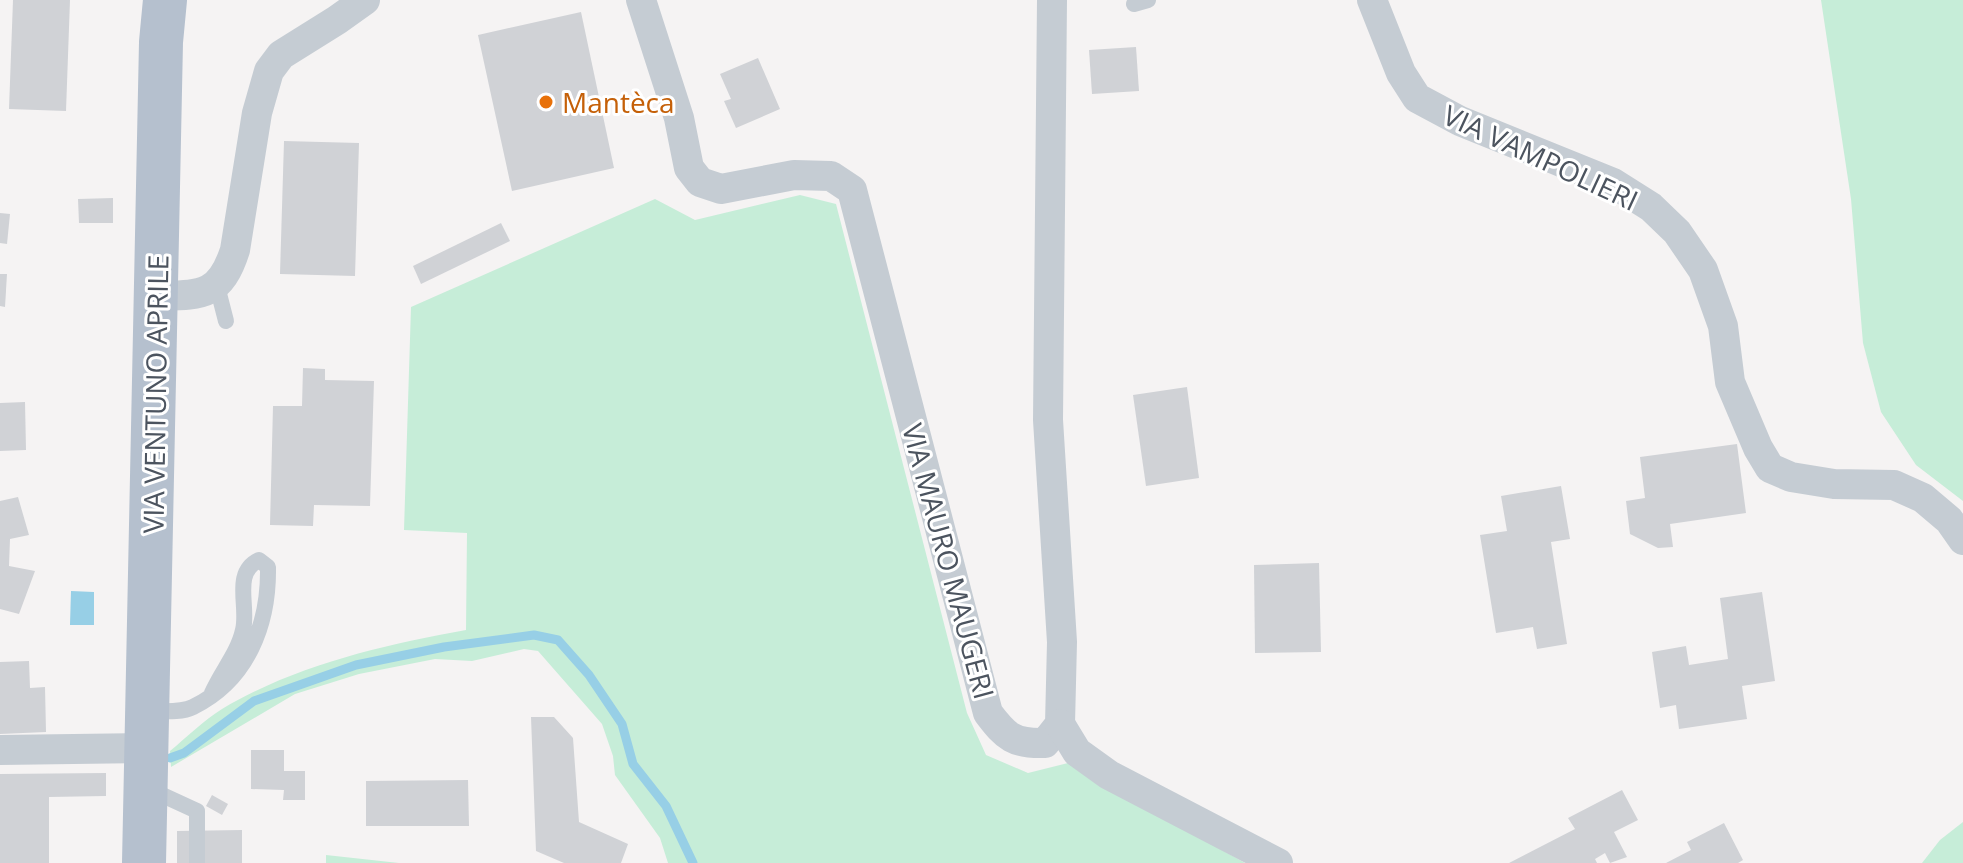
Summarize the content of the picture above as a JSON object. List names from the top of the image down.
{
  "streets": {
    "main road": ["VIA VENTUNO APRILE"],
    "street": ["VIA VAMPOLIERI", "VIA MAURO MAUGERI"]
  },
  "places": ["Mantèca"]
}
